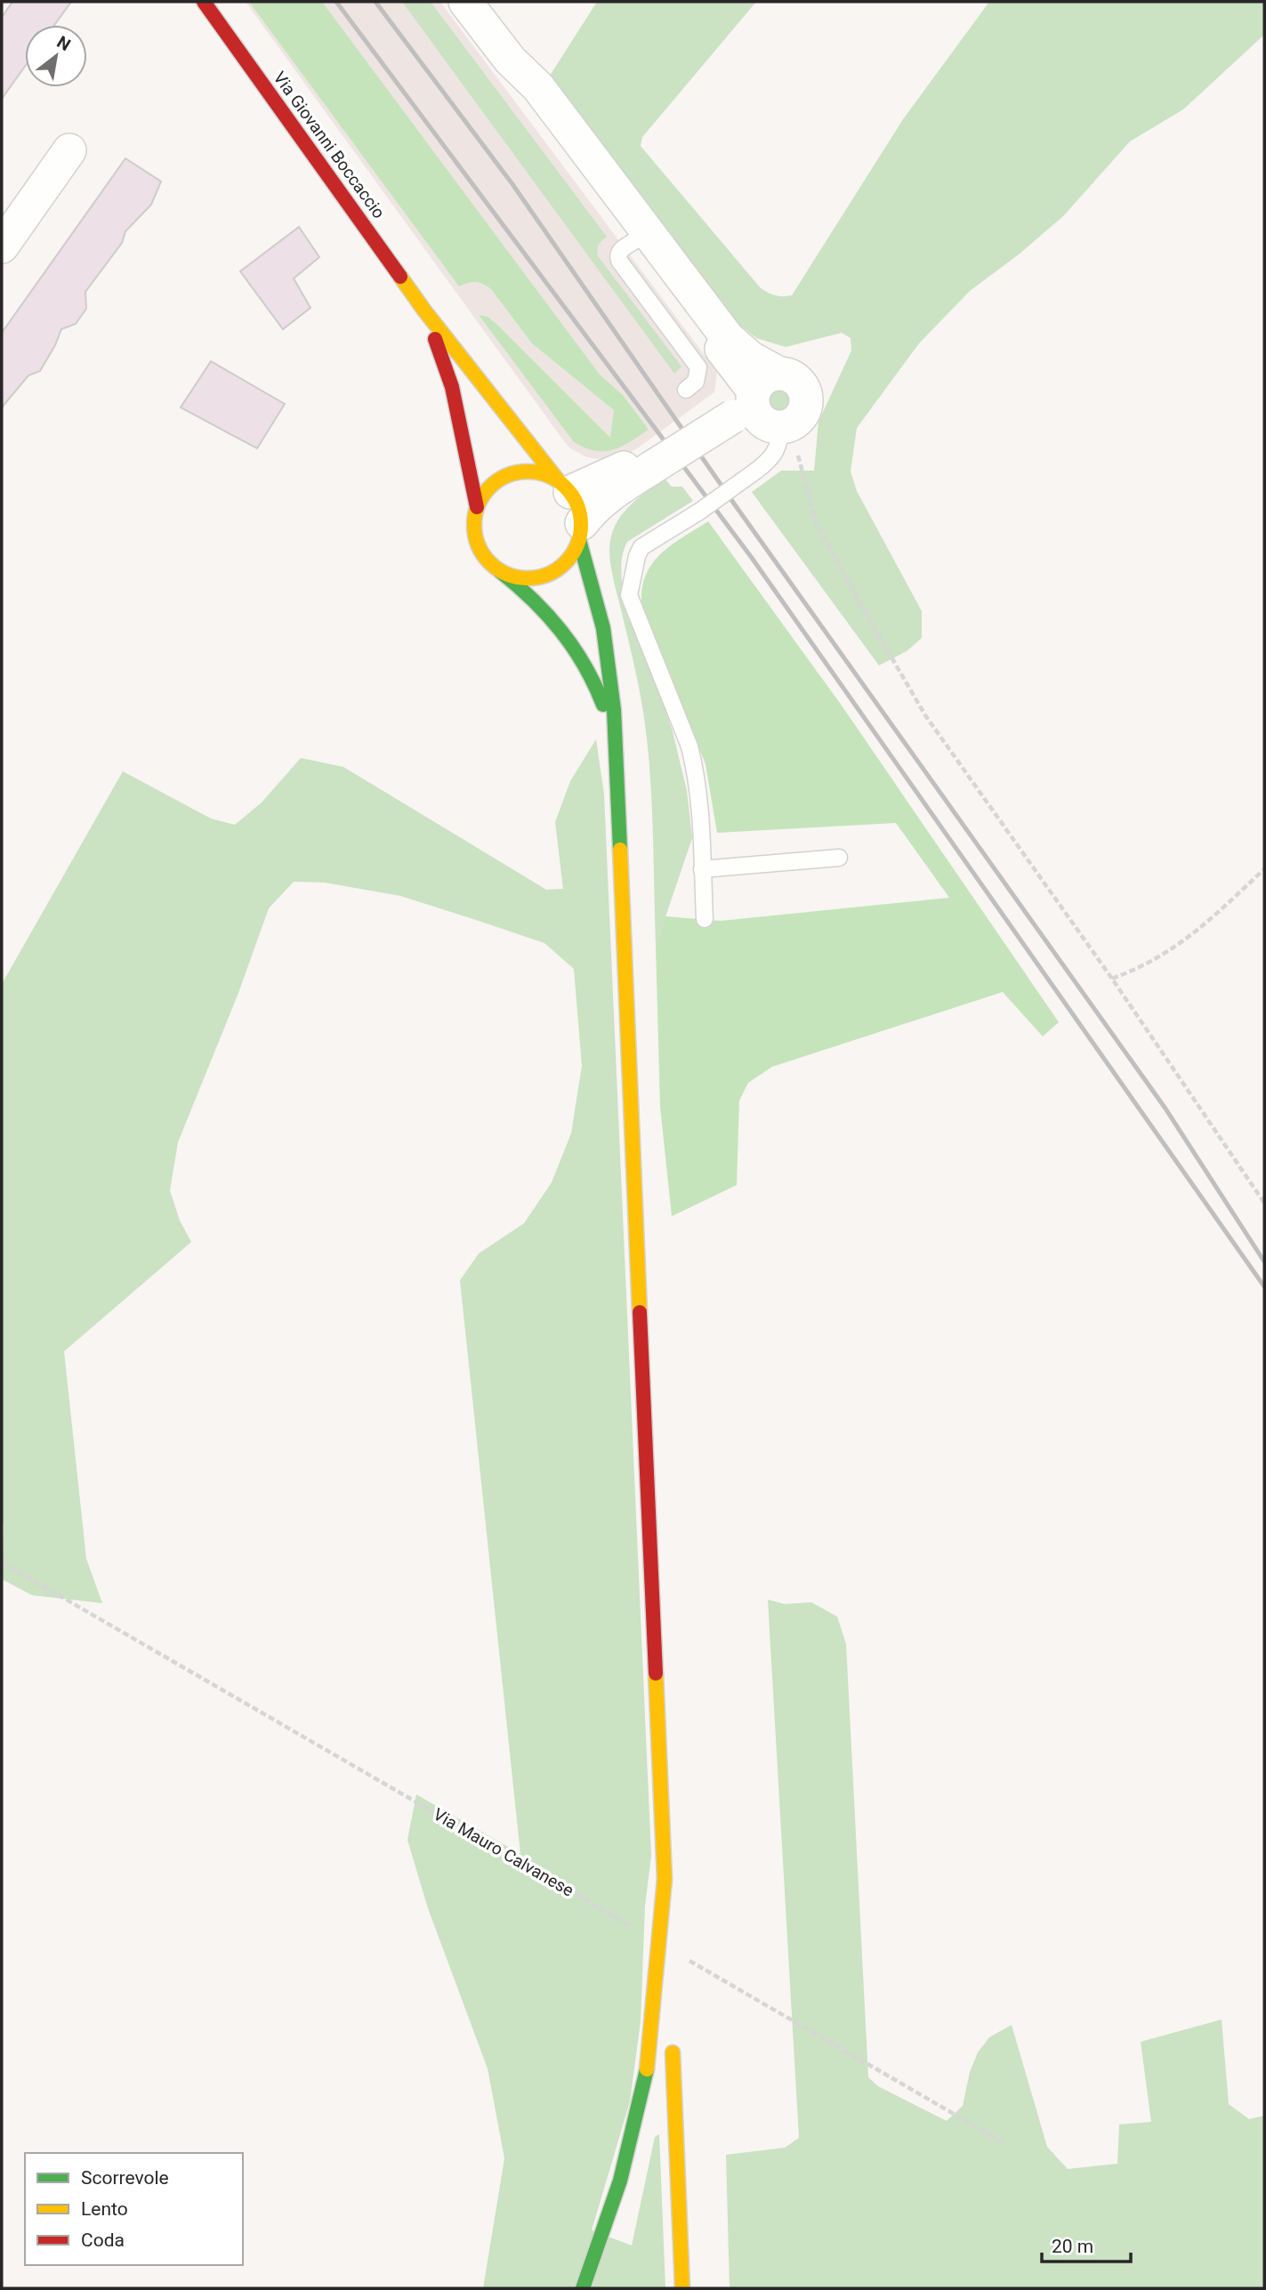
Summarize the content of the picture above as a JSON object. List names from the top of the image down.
{
  "streets": {
    "street": ["Via Giovanni Boccaccio"],
    "path": ["Via Mauro Calvanese"]
  },
  "legend": ["Scorrevole", "Lento", "Coda"],
  "scale_bar": "20 m",
  "north": "top right"
}
